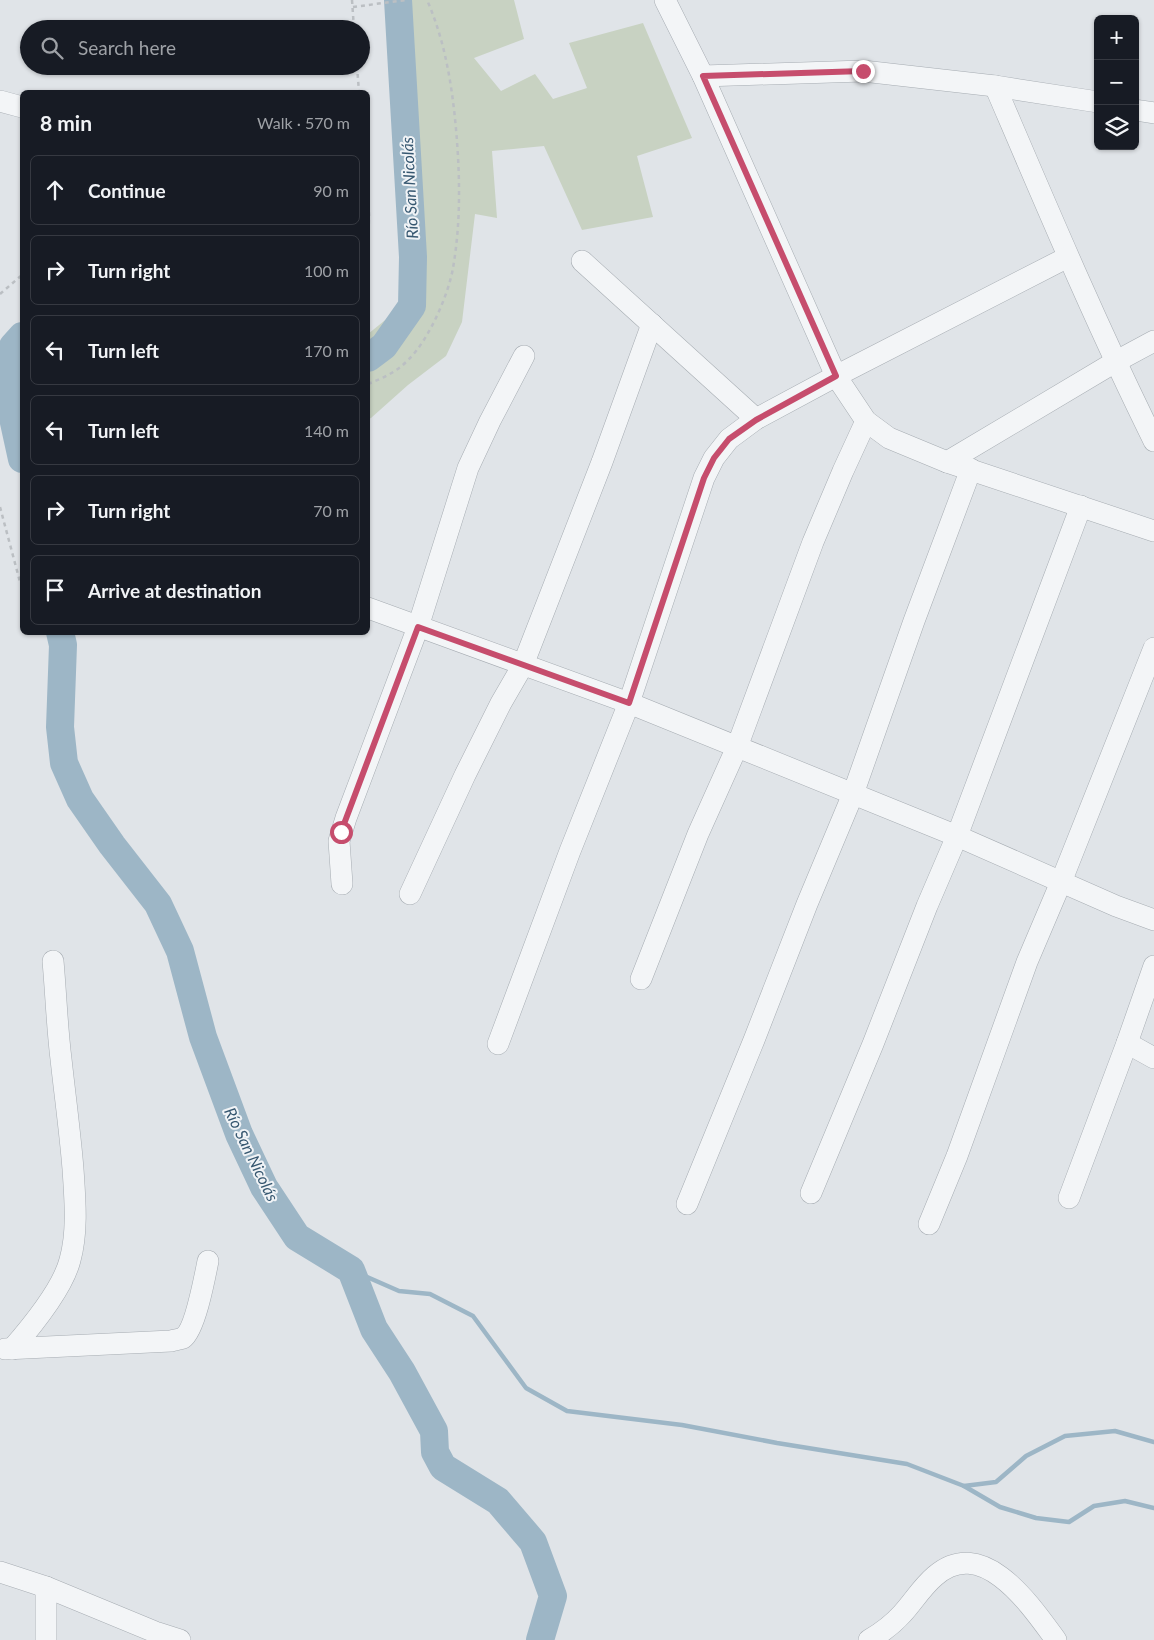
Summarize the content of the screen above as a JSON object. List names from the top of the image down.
{
  "water": ["Río San Nicolás"],
  "page": {
    "map_buttons": ["+", "−"],
    "search": "Search here",
    "heading": ["8 min", "Walk · 570 m"],
    "list": [
      ["Continue", "90 m"],
      ["Turn right", "100 m"],
      ["Turn left", "170 m"],
      ["Turn left", "140 m"],
      ["Turn right", "70 m"],
      "Arrive at destination"
    ]
  }
}
